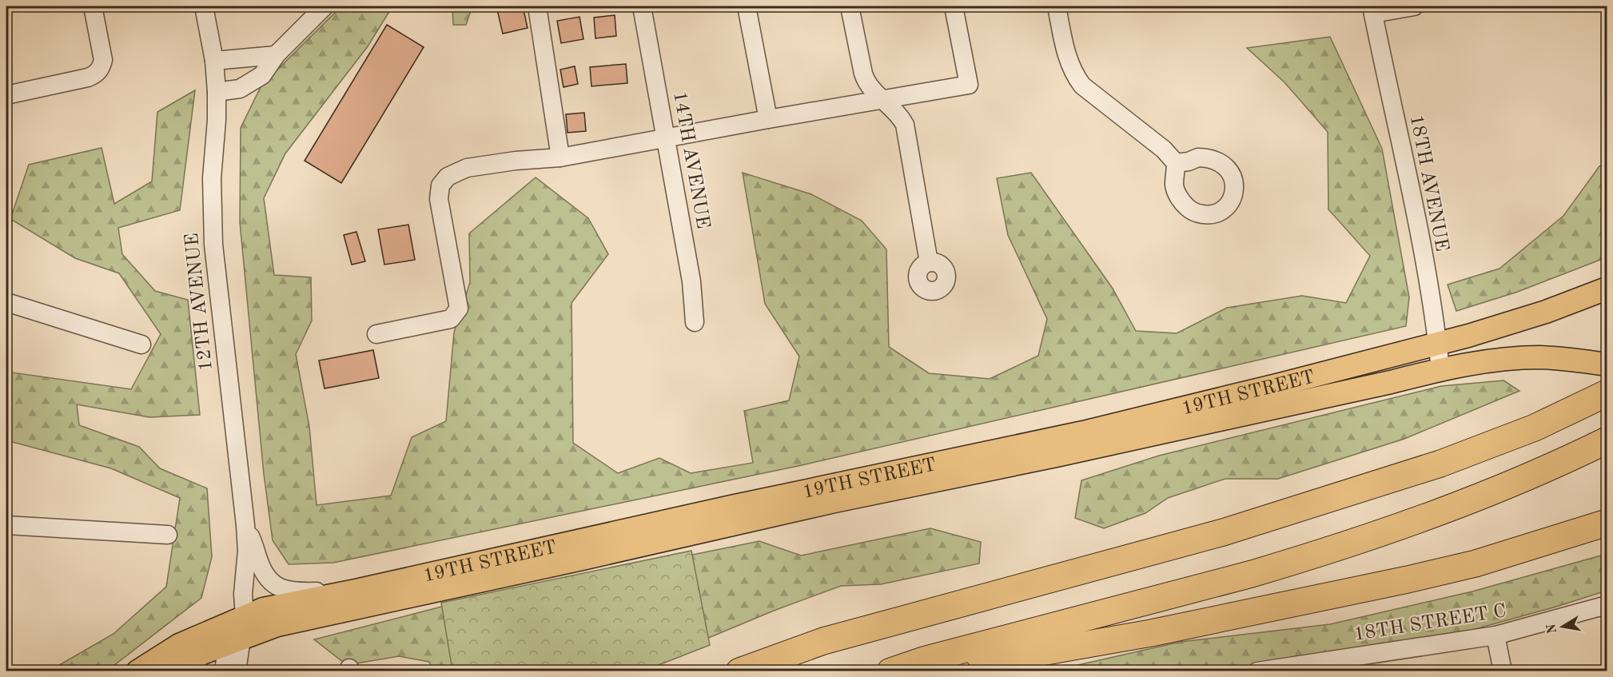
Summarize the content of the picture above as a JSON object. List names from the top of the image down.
{
  "streets": {
    "main road": ["19TH STREET"],
    "street": [
      "14TH AVENUE",
      "18TH AVENUE",
      "12TH AVENUE",
      "18TH STREET C"
    ]
  },
  "crossings": [
    ["18TH AVENUE", "19TH STREET"],
    ["12TH AVENUE", "19TH STREET"]
  ],
  "north": "left"
}
